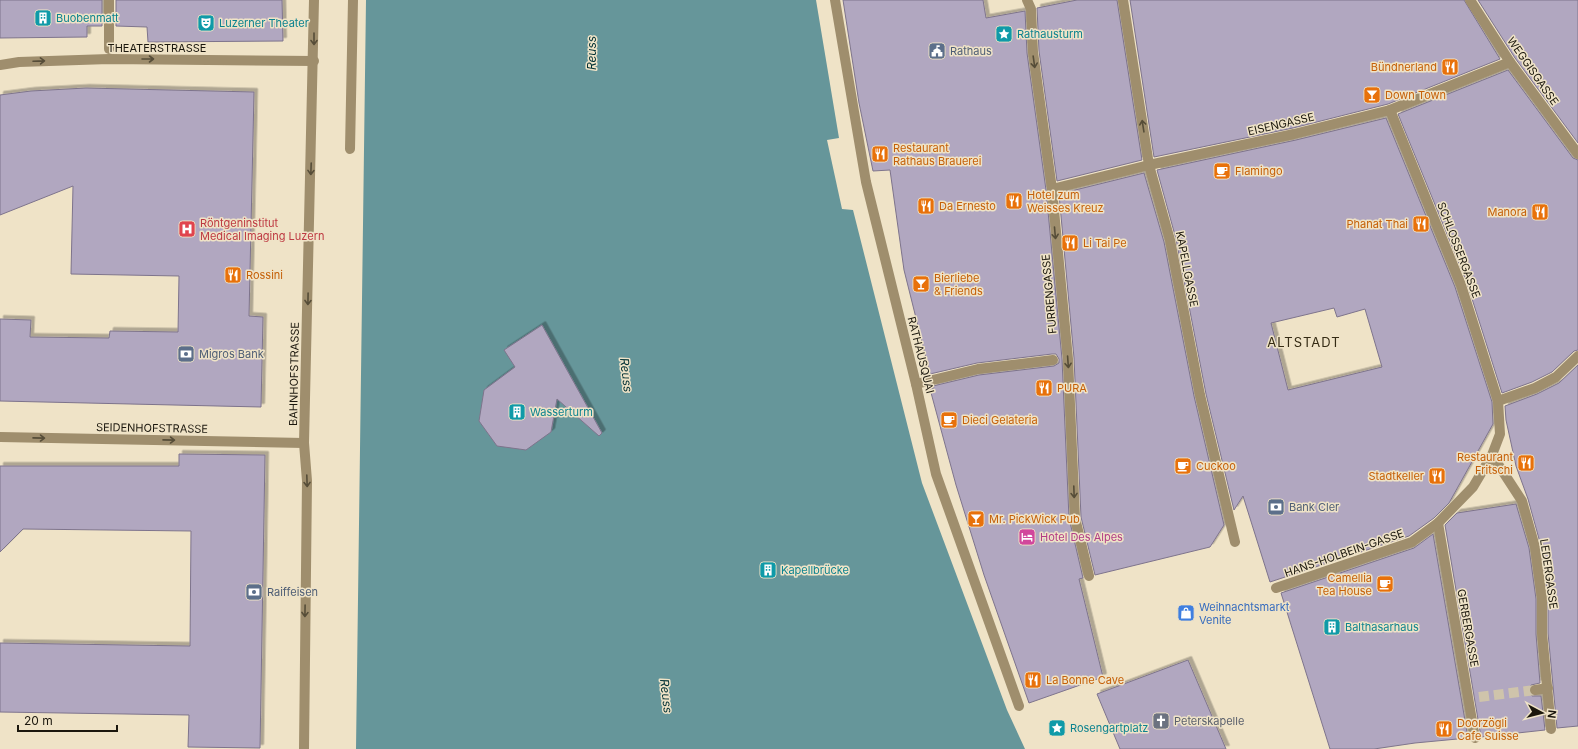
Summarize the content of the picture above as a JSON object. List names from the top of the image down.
{
  "streets": {
    "street": [
      "THEATERSTRASSE",
      "WEGGISGASSE",
      "EISENGASSE",
      "SCHLOSSERGASSE",
      "KAPELLGASSE",
      "FURRENGASSE",
      "RATHAUSQUAI",
      "BAHNHOFSTRASSE",
      "SEIDENHOFSTRASSE",
      "HANS-HOLBEIN-GASSE",
      "LEDERGASSE",
      "GERBERGASSE"
    ]
  },
  "crossings": [
    ["THEATERSTRASSE", "BAHNHOFSTRASSE"],
    ["WEGGISGASSE", "EISENGASSE"],
    ["EISENGASSE", "SCHLOSSERGASSE"],
    ["EISENGASSE", "KAPELLGASSE"],
    ["EISENGASSE", "FURRENGASSE"],
    ["SCHLOSSERGASSE", "HANS-HOLBEIN-GASSE"],
    ["BAHNHOFSTRASSE", "SEIDENHOFSTRASSE"],
    ["HANS-HOLBEIN-GASSE", "LEDERGASSE"],
    ["HANS-HOLBEIN-GASSE", "GERBERGASSE"]
  ],
  "one_way": [
    "THEATERSTRASSE",
    "FURRENGASSE",
    "BAHNHOFSTRASSE",
    "SEIDENHOFSTRASSE"
  ],
  "districts": ["ALTSTADT"],
  "water": ["Reuss"],
  "places": {
    "building": [
      "Buobenmatt",
      "Wasserturm",
      "Kapellbrücke",
      "Balthasarhaus"
    ],
    "theatre": ["Luzerner Theater"],
    "place": ["Rathausturm", "Rosengartplatz"],
    "public building": ["Rathaus"],
    "restaurant": [
      "Bündnerland",
      "Restaurant Rathaus Brauerei",
      "Hotel zum Weisses Kreuz",
      "Da Ernesto",
      "Manora",
      "Phanat Thai",
      "Li Tai Pe",
      "Rossini",
      "PURA",
      "Restaurant Fritschi",
      "Stadtkeller",
      "La Bonne Cave",
      "Doorzögli Cafe Suisse"
    ],
    "bar": ["Down Town", "Bierliebe & Friends", "Mr. PickWick Pub"],
    "cafe": [
      "Flamingo",
      "Dieci Gelateria",
      "Cuckoo",
      "Camellia Tea House"
    ],
    "hospital": ["Röntgeninstitut Medical Imaging Luzern"],
    "bank": ["Migros Bank", "Bank Cler", "Raiffeisen"],
    "hotel": ["Hotel Des Alpes"],
    "shop": ["Weihnachtsmarkt Venite"],
    "church": ["Peterskapelle"]
  },
  "scale_bar": "20 m",
  "north": "right"
}
